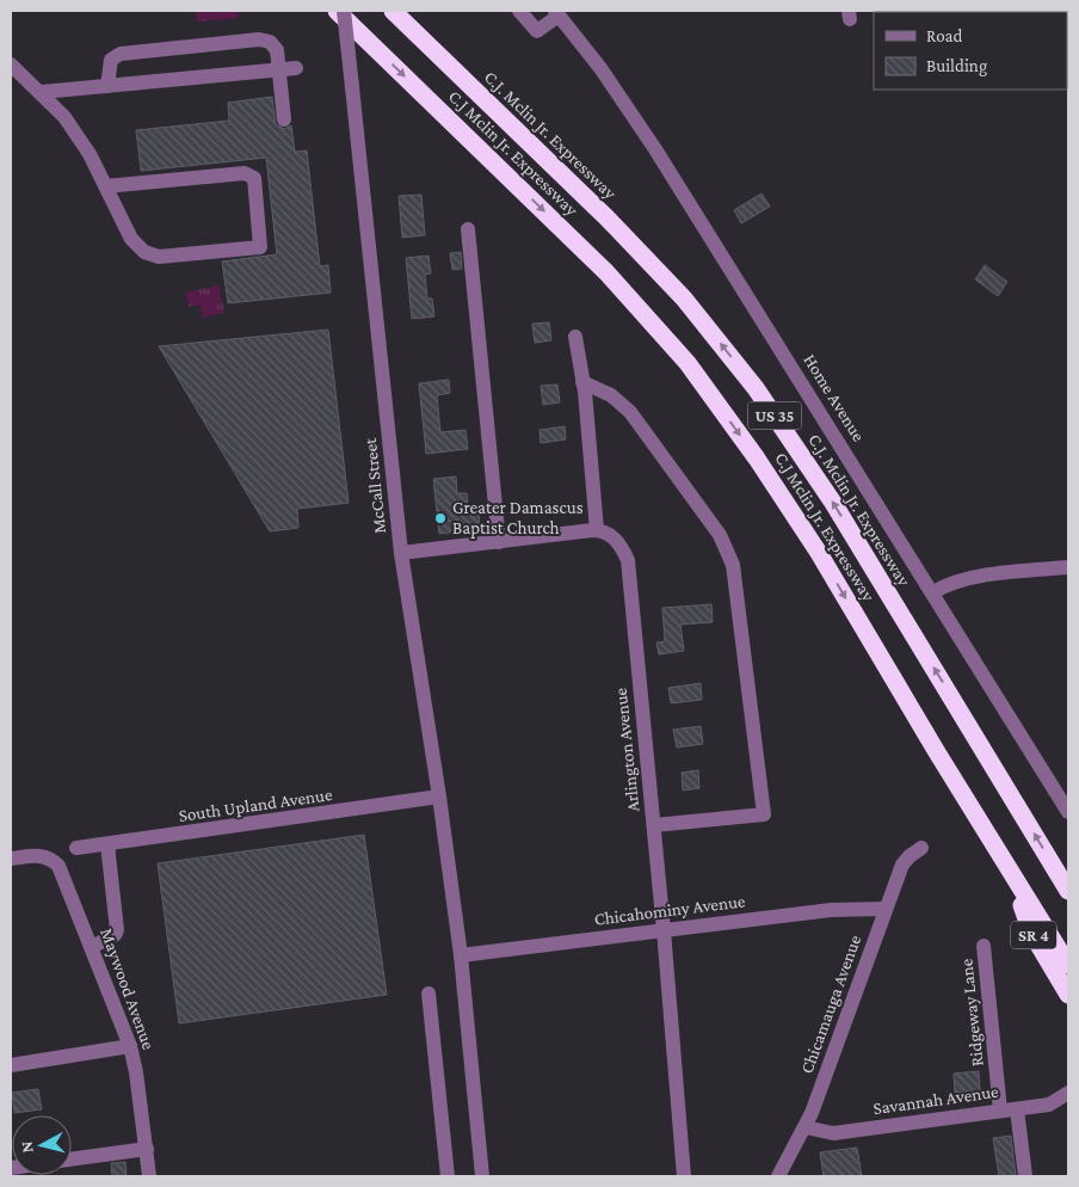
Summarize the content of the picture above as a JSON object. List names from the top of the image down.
{
  "streets": {
    "highway": [
      "C.J. Mclin Jr. Expressway",
      "C.J Mclin Jr. Expressway",
      "US 35",
      "SR 4"
    ],
    "street": [
      "Home Avenue",
      "McCall Street",
      "Arlington Avenue",
      "South Upland Avenue",
      "Chicahominy Avenue",
      "Maywood Avenue",
      "Chicamauga Avenue",
      "Ridgeway Lane",
      "Savannah Avenue"
    ]
  },
  "crossings": [
    ["C.J Mclin Jr. Expressway", "SR 4"],
    ["McCall Street", "South Upland Avenue"],
    ["McCall Street", "Chicahominy Avenue"],
    ["Arlington Avenue", "Chicahominy Avenue"],
    ["Chicahominy Avenue", "Chicamauga Avenue"],
    ["Chicamauga Avenue", "Savannah Avenue"],
    ["Ridgeway Lane", "Savannah Avenue"]
  ],
  "one_way": ["C.J. Mclin Jr. Expressway", "C.J Mclin Jr. Expressway"],
  "places": ["Greater Damascus Baptist Church"],
  "legend": ["Road", "Building"],
  "north": "left"
}
